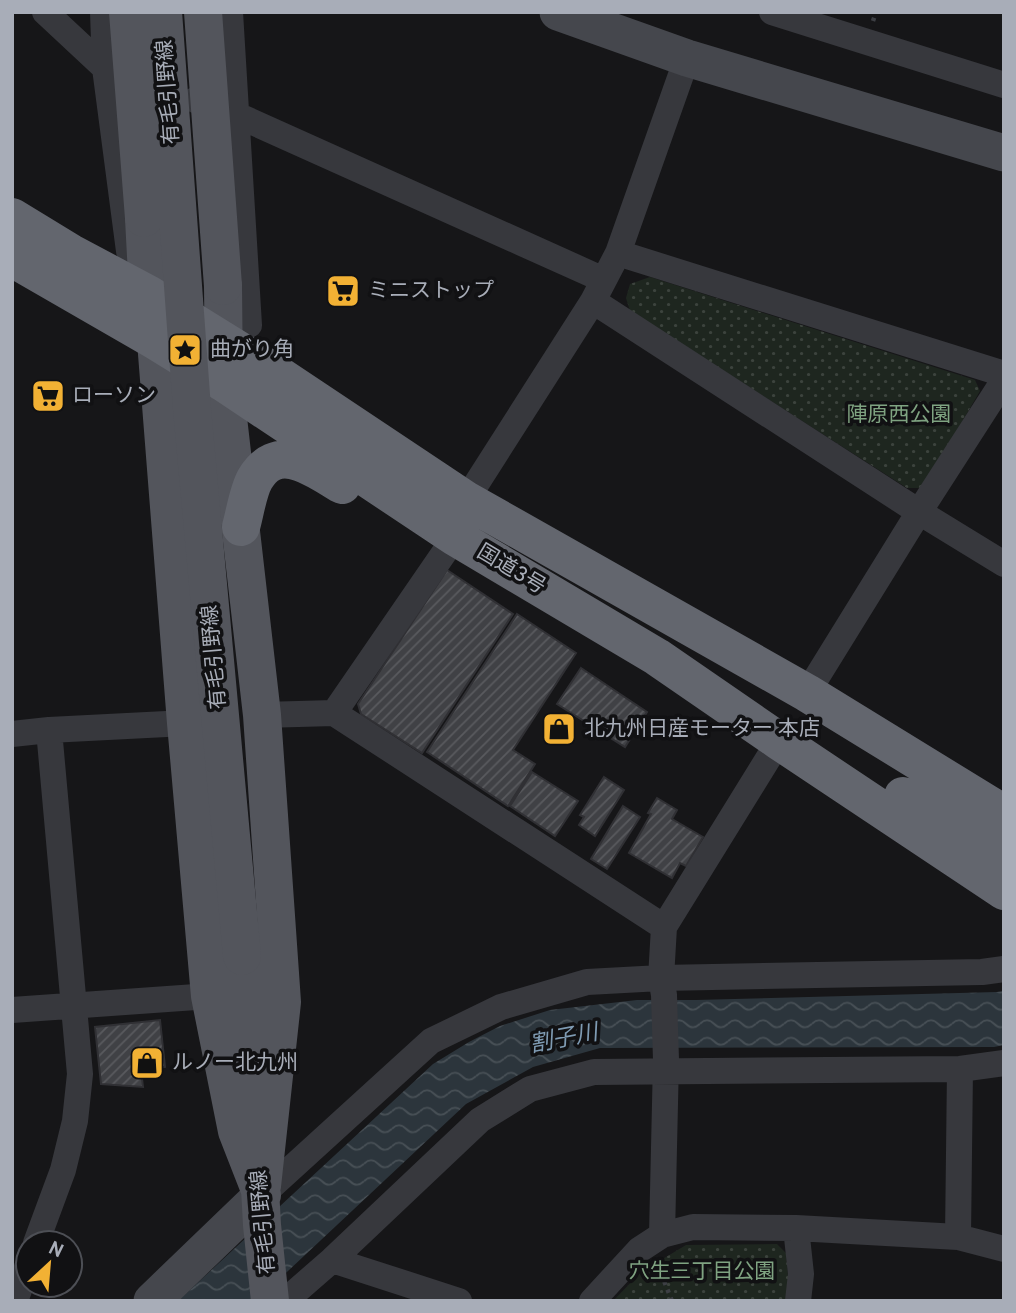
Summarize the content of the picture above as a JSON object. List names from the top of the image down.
{
  "streets": {
    "highway": ["国道3号"],
    "main road": ["有毛引野線"]
  },
  "water": ["割子川"],
  "parks": ["陣原西公園", "穴生三丁目公園"],
  "places": {
    "supermarket": ["ミニストップ", "ローソン"],
    "place": ["曲がり角"],
    "shop": ["北九州日産モーター 本店", "ルノー北九州"]
  },
  "north": "top right"
}
